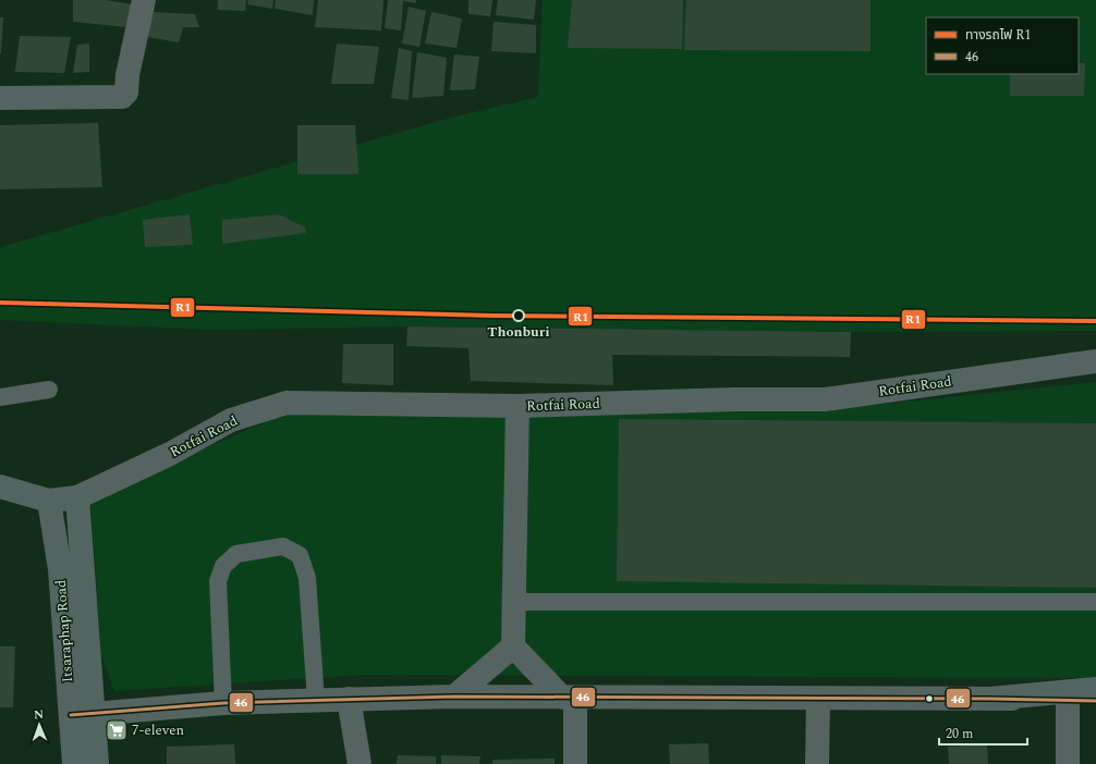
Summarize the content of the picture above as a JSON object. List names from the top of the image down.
{
  "streets": {
    "main road": ["Rotfai Road", "Itsaraphap Road"]
  },
  "crossings": [
    ["Rotfai Road", "Itsaraphap Road"]
  ],
  "places": {
    "other": ["Thonburi"],
    "supermarket": ["7-eleven"]
  },
  "lines": ["rail line R1", "transit line 46"],
  "legend": ["ทางรถไฟ R1", "46"],
  "scale_bar": "20 m",
  "north": "top"
}
